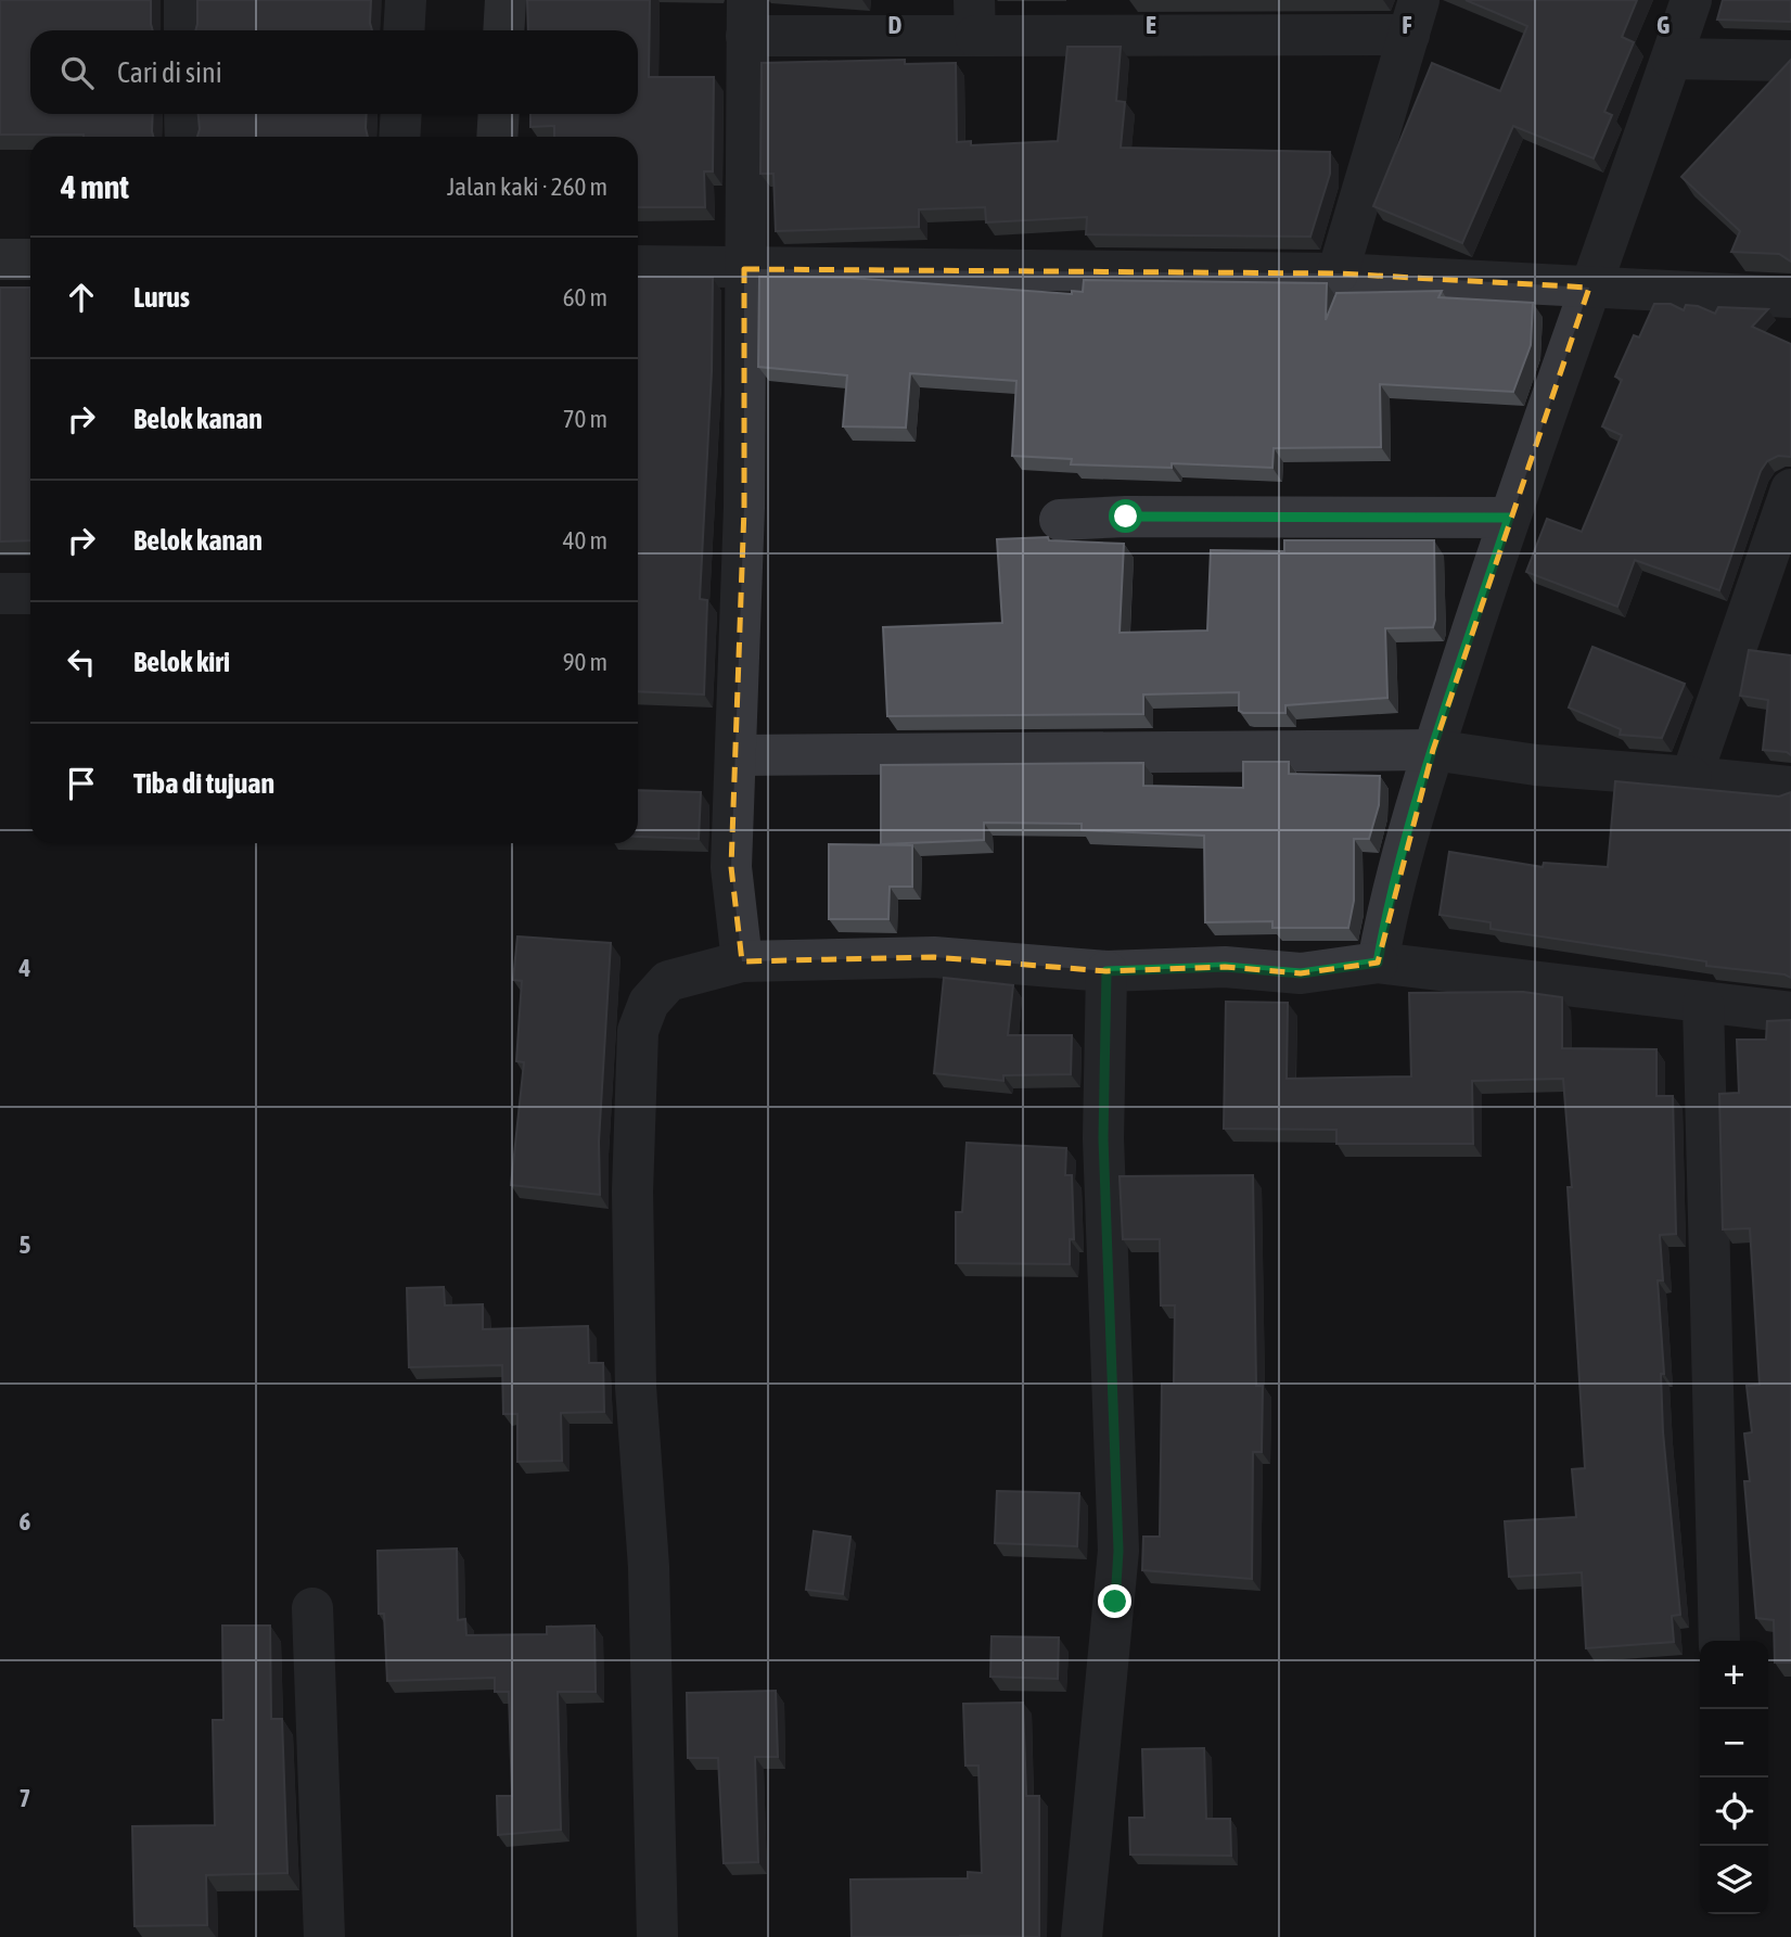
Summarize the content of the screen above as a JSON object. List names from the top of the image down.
{
  "page": {
    "search": "Cari di sini",
    "heading": ["4 mnt", "Jalan kaki · 260 m"],
    "list": [
      ["Lurus", "60 m"],
      ["Belok kanan", "70 m"],
      ["Belok kanan", "40 m"],
      ["Belok kiri", "90 m"],
      "Tiba di tujuan"
    ],
    "map_buttons": ["+", "−"]
  },
  "grid": {
    "columns": [
      "D",
      "E",
      "F",
      "G"
    ],
    "rows": [
      "4",
      "5",
      "6",
      "7"
    ]
  }
}
